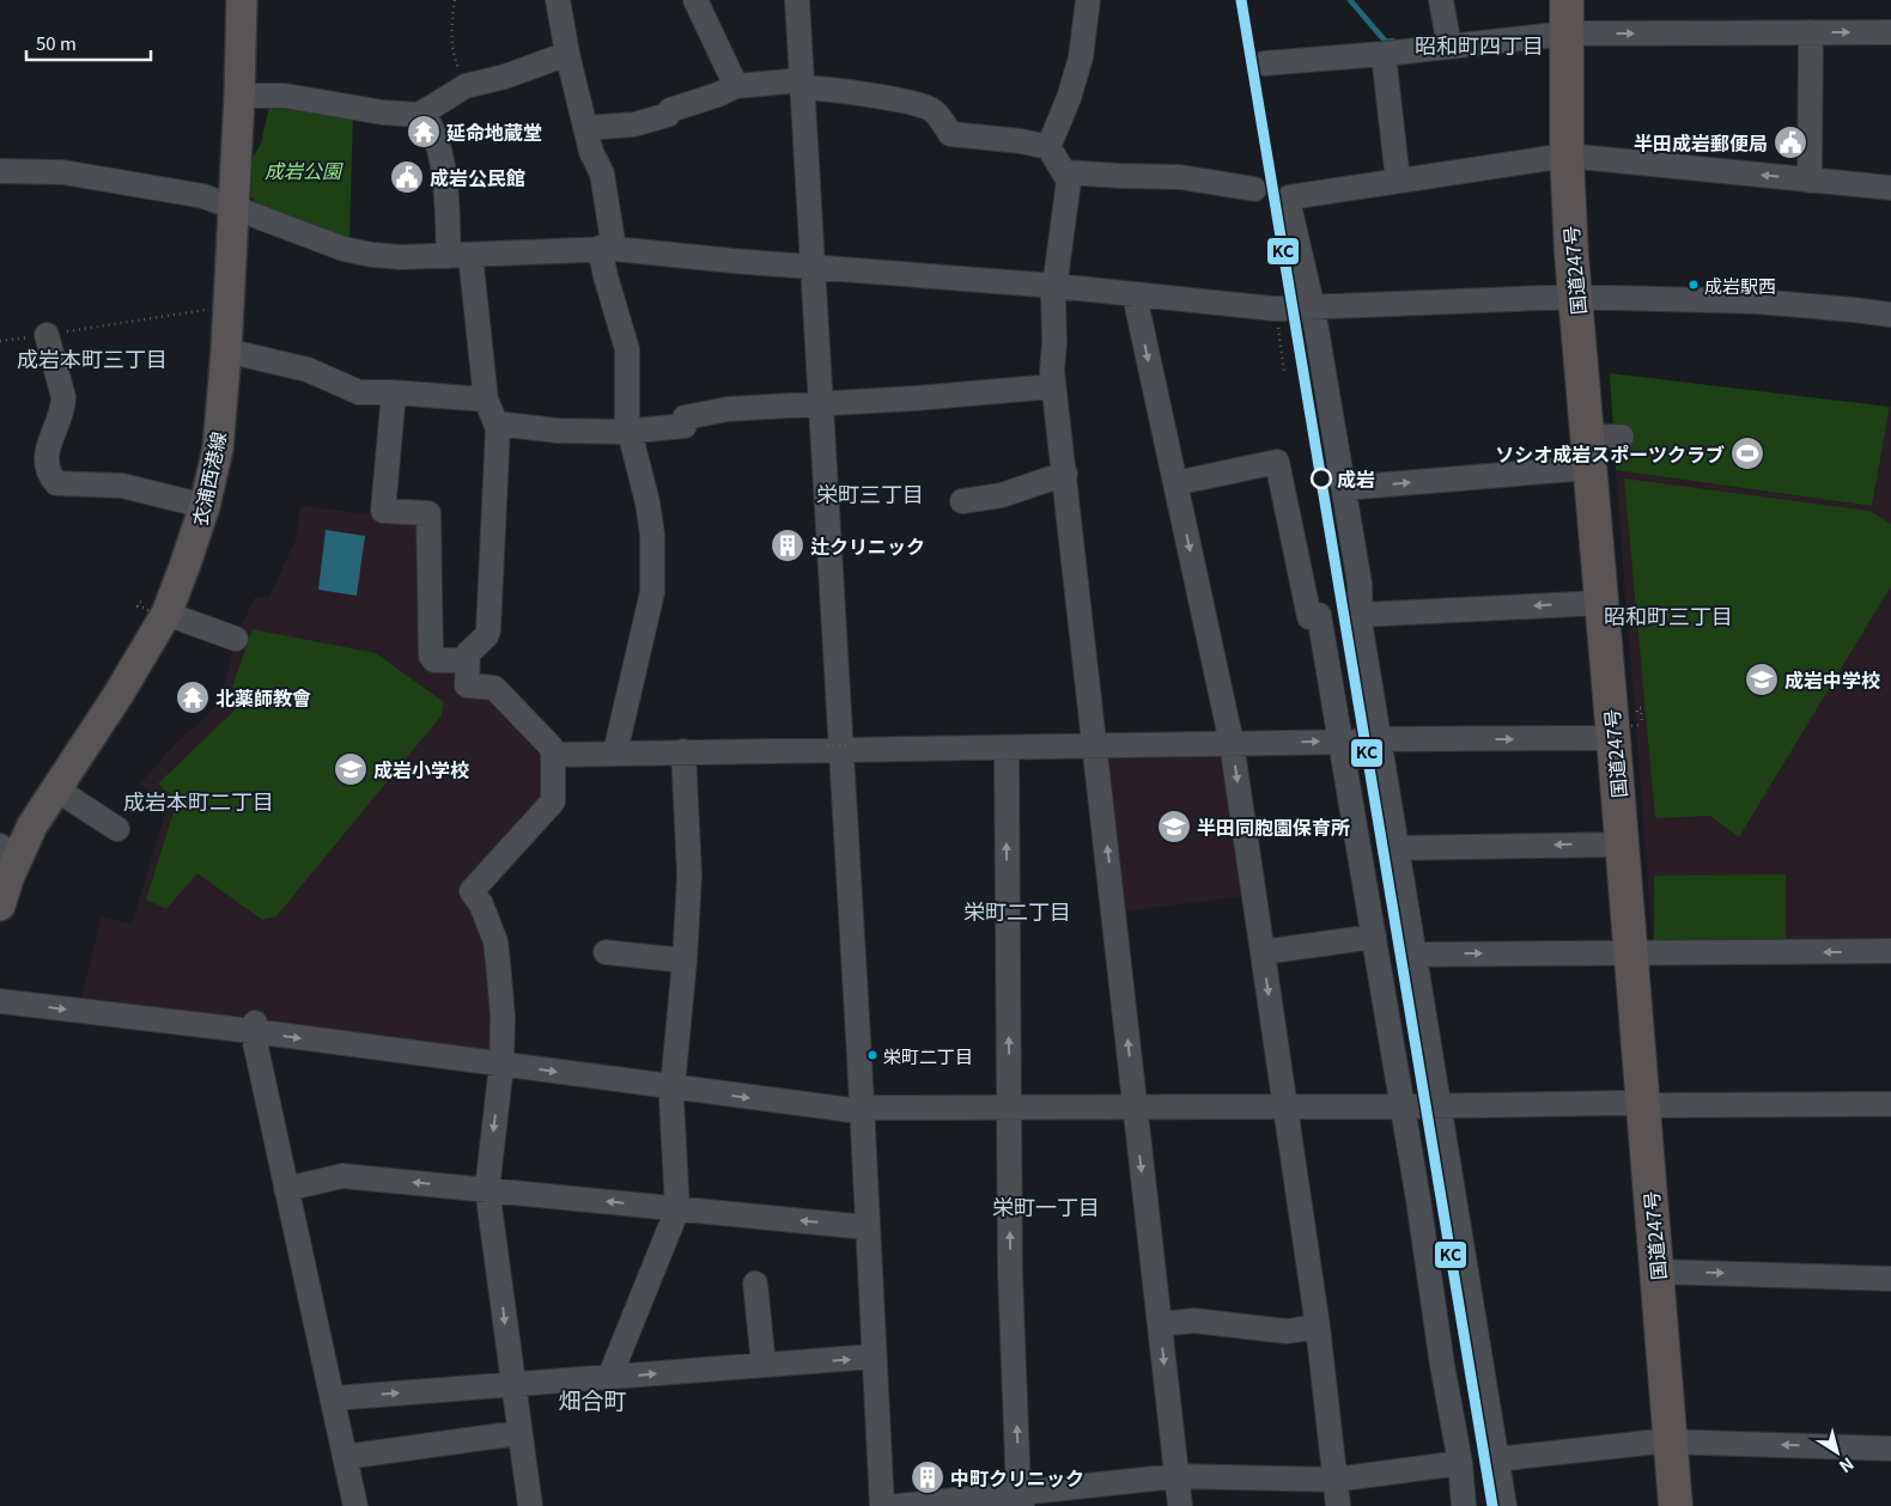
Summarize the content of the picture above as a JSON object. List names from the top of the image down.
{
  "streets": {
    "highway": ["国道247号"],
    "main road": ["衣浦西港線"]
  },
  "districts": [
    "昭和町四丁目",
    "成岩本町三丁目",
    "栄町三丁目",
    "昭和町三丁目",
    "成岩本町二丁目",
    "栄町二丁目",
    "栄町一丁目",
    "畑合町"
  ],
  "parks": ["成岩公園"],
  "places": {
    "temple": ["延命地蔵堂", "北薬師教會"],
    "public building": ["半田成岩郵便局", "成岩公民館"],
    "other": ["成岩駅西", "成岩", "栄町二丁目"],
    "sports": ["ソシオ成岩スポーツクラブ"],
    "building": ["辻クリニック", "中町クリニック"],
    "school or university": ["成岩中学校", "成岩小学校", "半田同胞園保育所"]
  },
  "lines": ["transit line KC"],
  "scale_bar": "50 m",
  "north": "bottom right"
}
